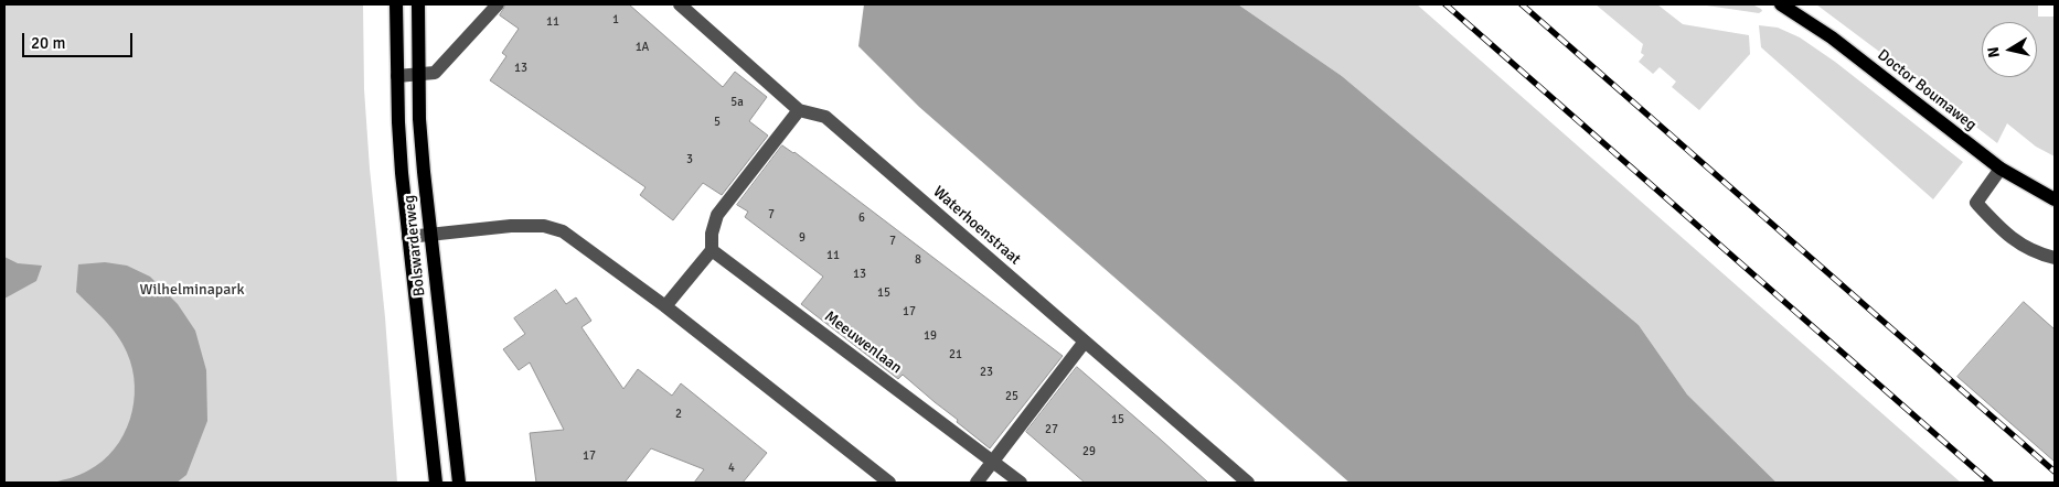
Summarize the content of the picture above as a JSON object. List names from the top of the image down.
{
  "streets": {
    "main road": ["Doctor Boumaweg", "Bolswarderweg"],
    "street": ["Waterhoenstraat", "Meeuwenlaan"]
  },
  "parks": ["Wilhelminapark"],
  "house_numbers": [
    "1",
    "11",
    "1A",
    "13",
    "5a",
    "5",
    "3",
    "7",
    "6",
    "9",
    "7",
    "11",
    "8",
    "13",
    "15",
    "17",
    "19",
    "21",
    "23",
    "25",
    "2",
    "15",
    "27",
    "29",
    "17",
    "4"
  ],
  "scale_bar": "20 m",
  "north": "left"
}
